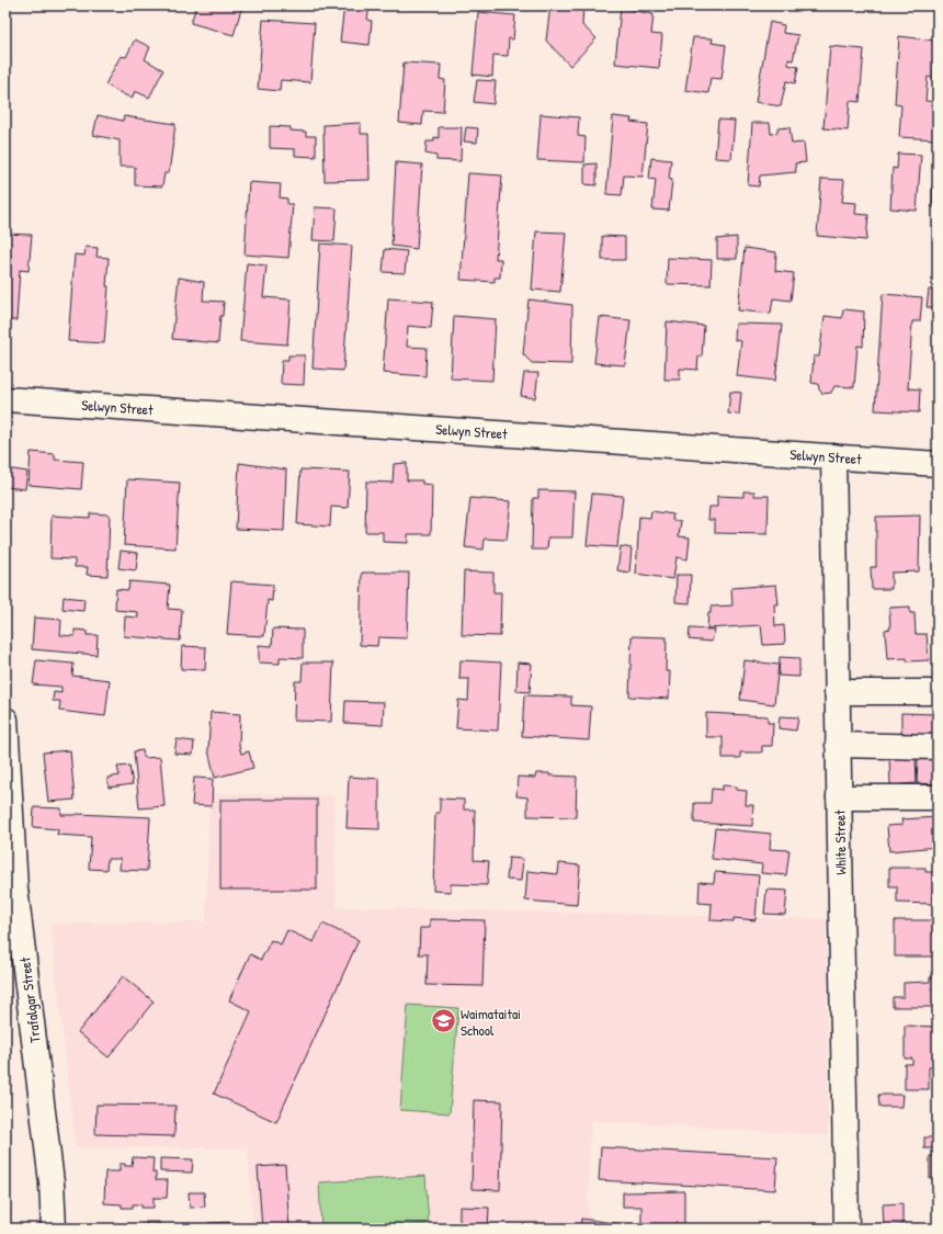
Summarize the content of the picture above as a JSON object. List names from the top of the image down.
{
  "streets": {
    "street": ["Selwyn Street", "White Street", "Trafalgar Street"]
  },
  "crossings": [
    ["Selwyn Street", "White Street"]
  ],
  "places": {
    "school or university": ["Waimataitai School"]
  }
}
